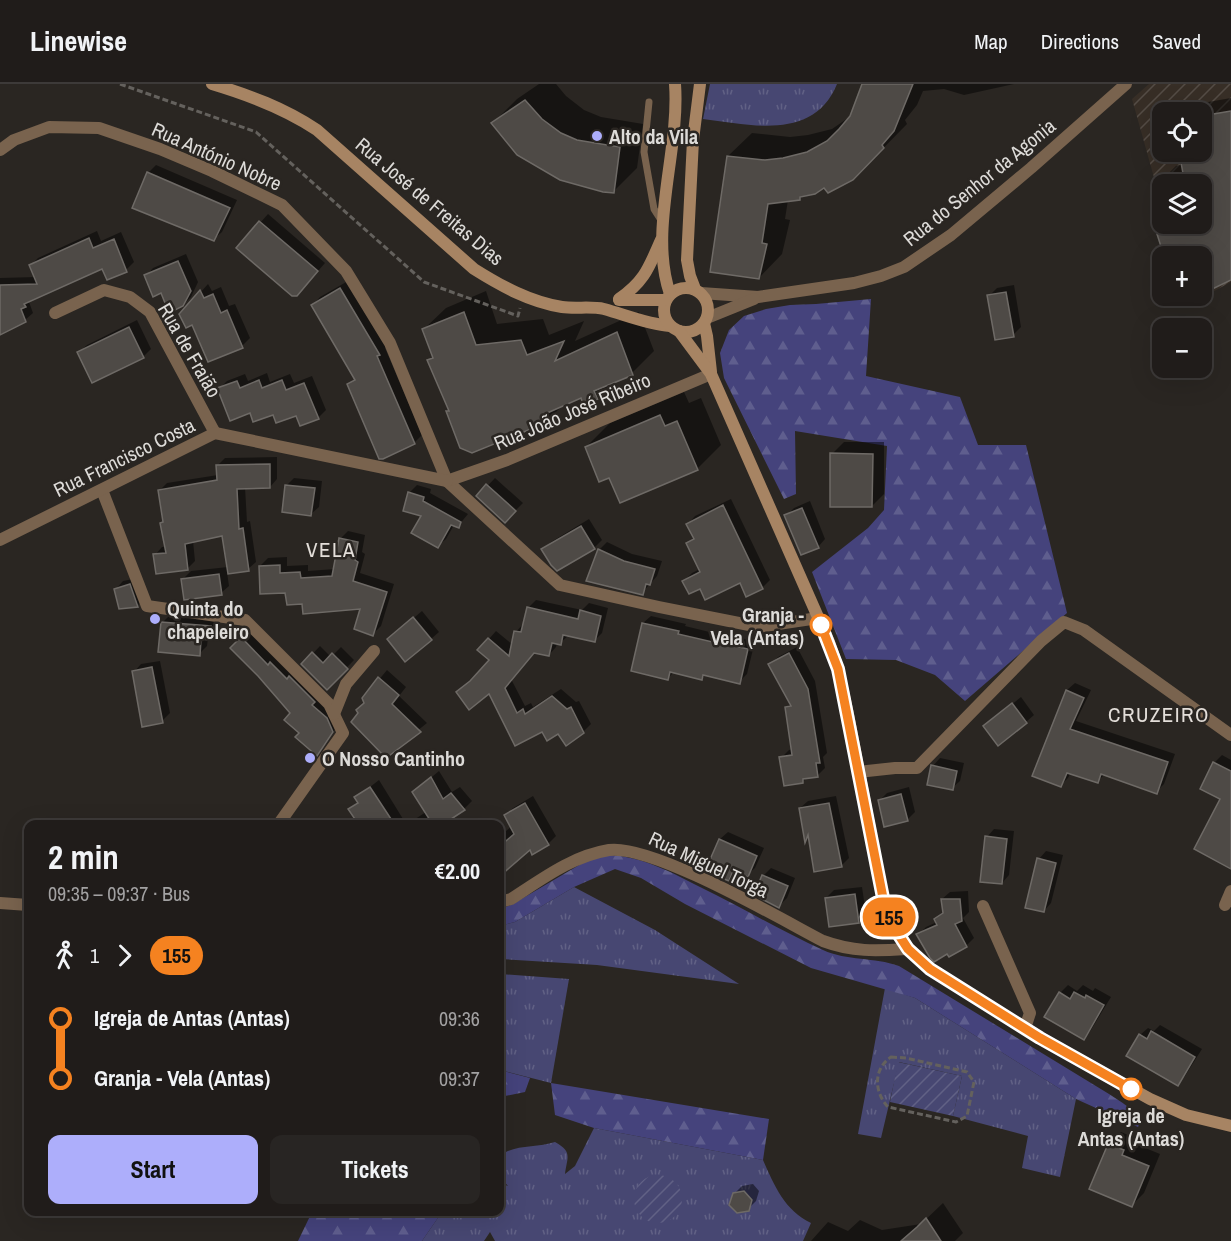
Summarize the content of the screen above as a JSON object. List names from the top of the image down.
{
  "streets": {
    "main road": ["Rua José de Freitas Dias"],
    "street": [
      "Rua António Nobre",
      "Rua do Senhor da Agonia",
      "Rua de Fraião",
      "Rua João José Ribeiro",
      "Rua Francisco Costa",
      "Rua Miguel Torga"
    ]
  },
  "crossings": [
    ["Rua António Nobre", "Rua João José Ribeiro"],
    ["Rua António Nobre", "Rua Francisco Costa"],
    ["Rua do Senhor da Agonia", "Rua José de Freitas Dias"],
    ["Rua de Fraião", "Rua Francisco Costa"],
    ["Rua João José Ribeiro", "Rua Francisco Costa"]
  ],
  "districts": ["VELA", "CRUZEIRO"],
  "places": [
    "Alto da Vila",
    "Quinta do chapeleiro",
    "Granja - Vela (Antas)",
    "O Nosso Cantinho",
    "Igreja de Antas (Antas)"
  ],
  "lines": ["bus line 155"],
  "page": {
    "header": "Linewise",
    "nav": ["Map", "Directions", "Saved"],
    "on_map": "155",
    "map_buttons": ["+", "−"],
    "heading": ["2 min", "09:35 – 09:37 · Bus", "€2.00"],
    "legs": ["1", "155"],
    "list": [
      {
        "name": "Igreja de Antas (Antas)",
        "value": "09:36"
      },
      {
        "name": "Granja - Vela (Antas)",
        "value": "09:37"
      }
    ],
    "buttons": ["Start", "Tickets"]
  }
}
